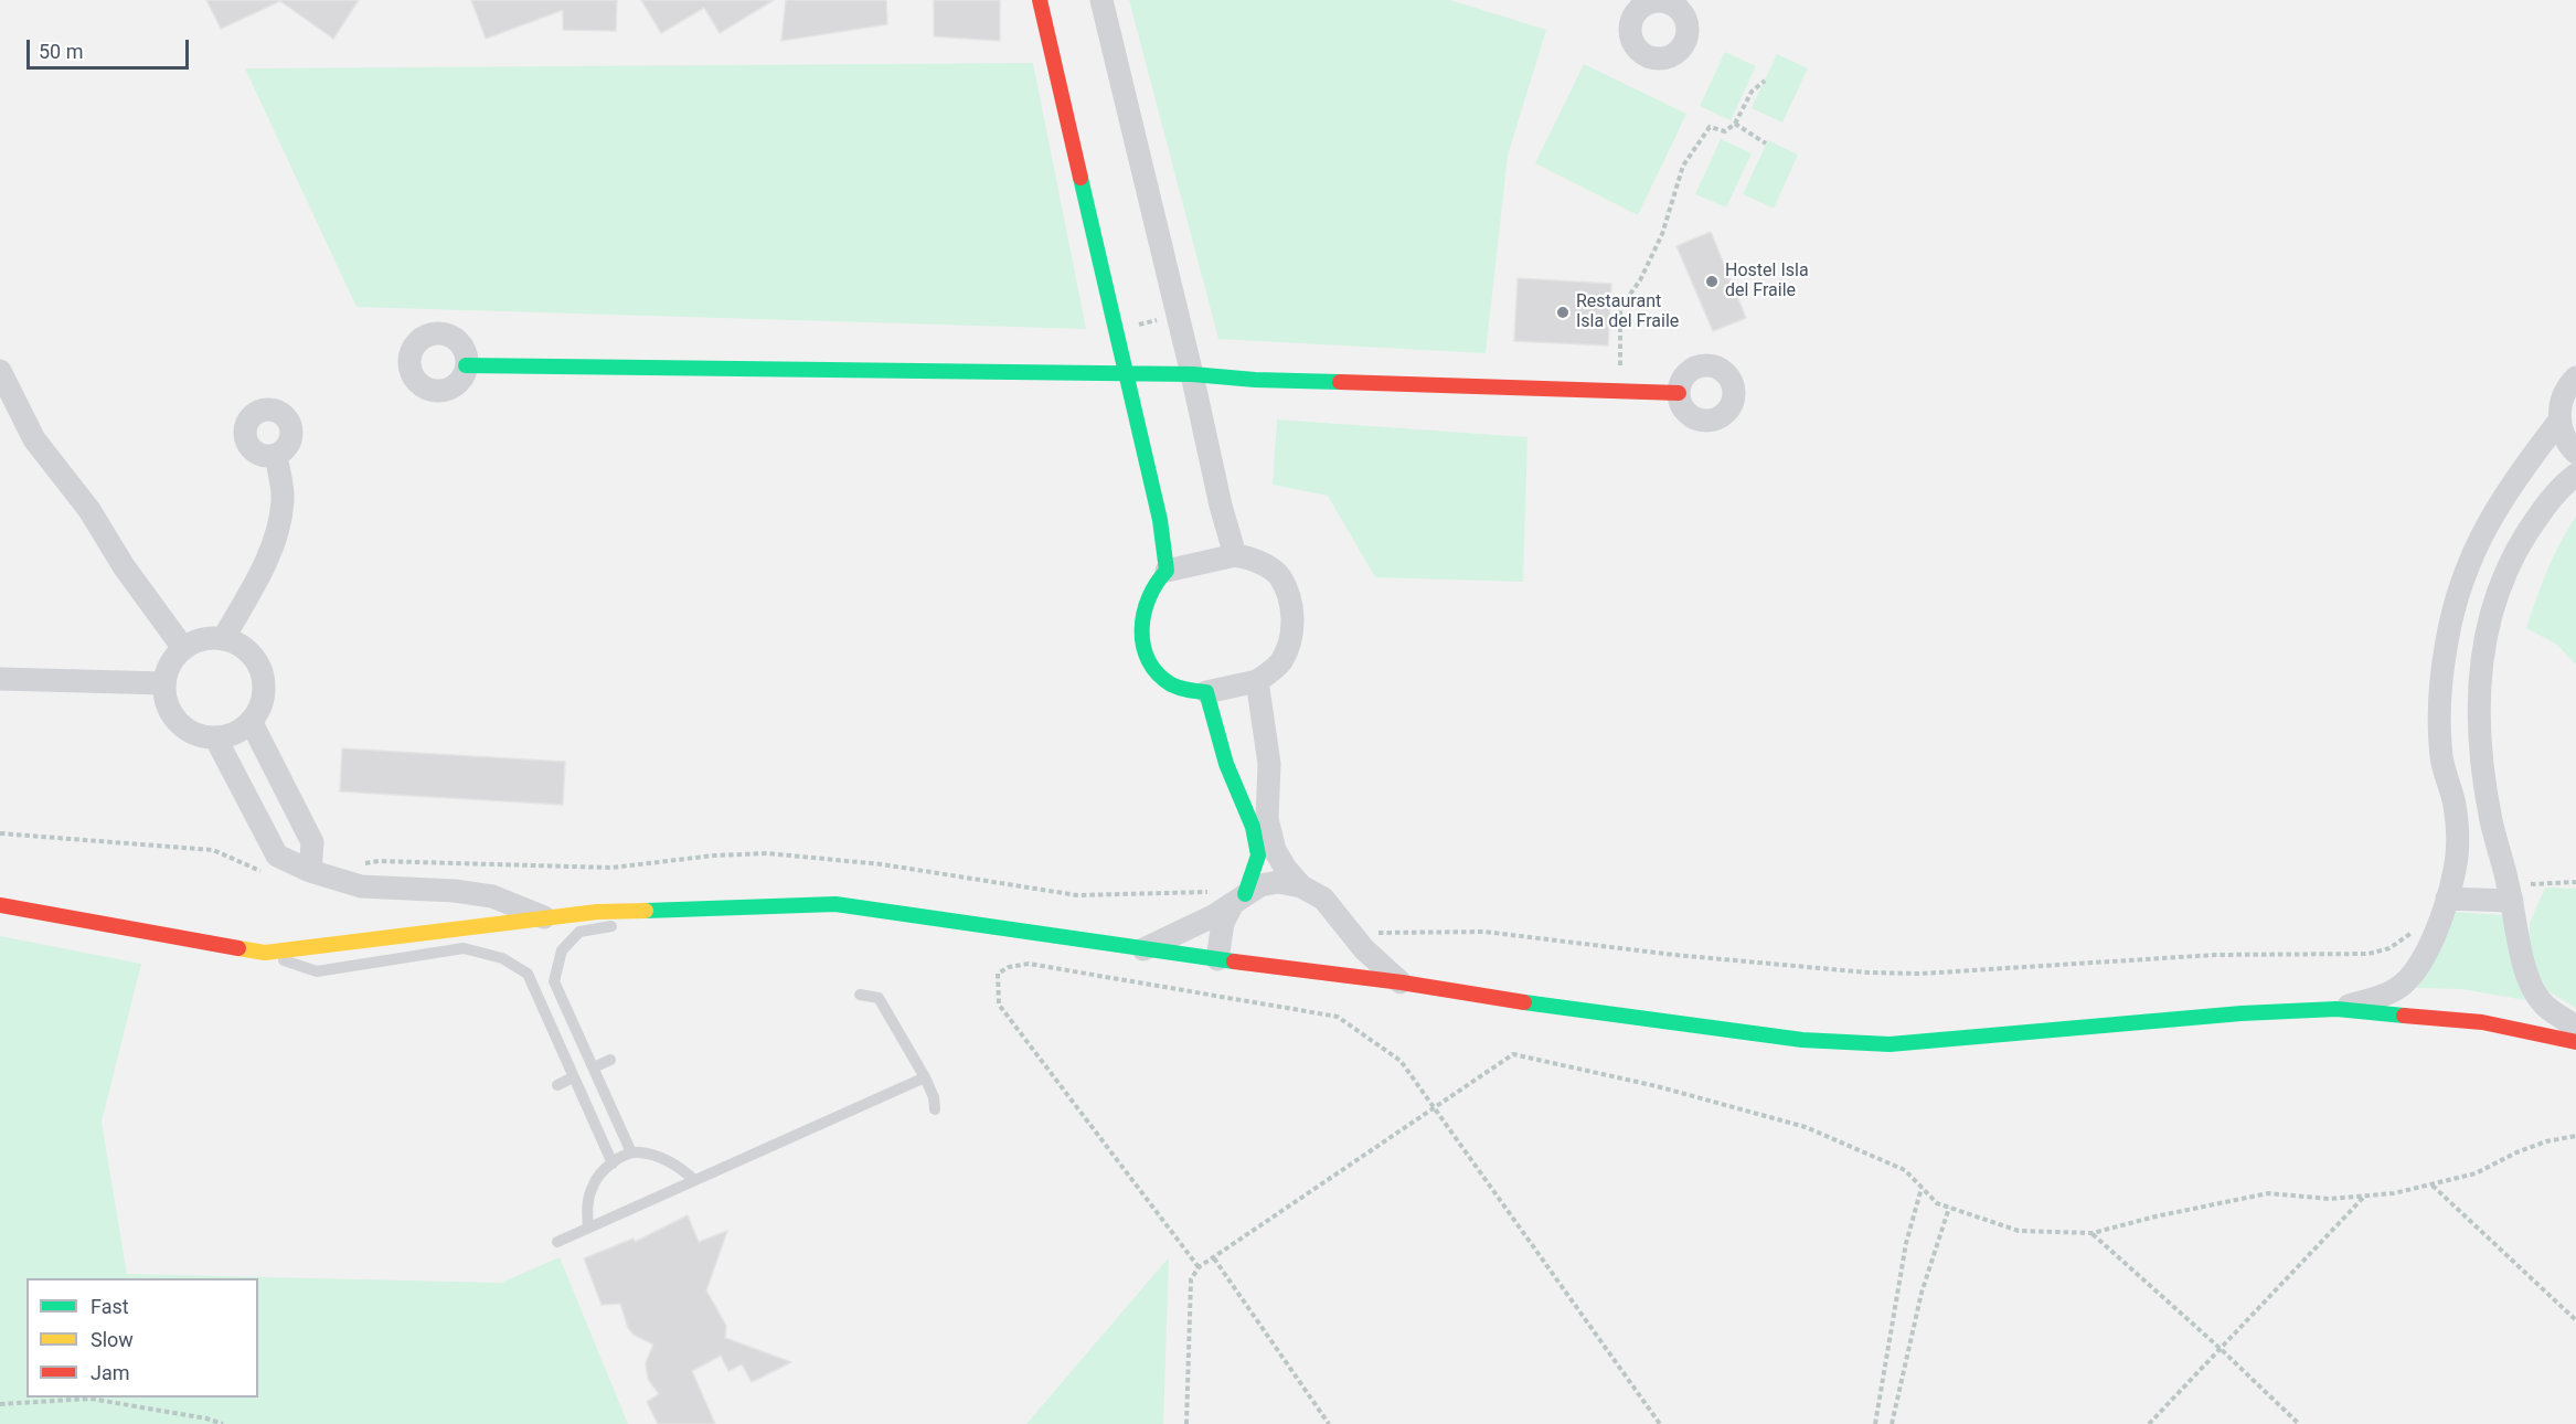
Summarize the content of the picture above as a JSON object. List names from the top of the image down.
{
  "places": ["Hostel Isla del Fraile", "Restaurant Isla del Fraile"],
  "legend": ["Fast", "Slow", "Jam"],
  "scale_bar": "50 m"
}
